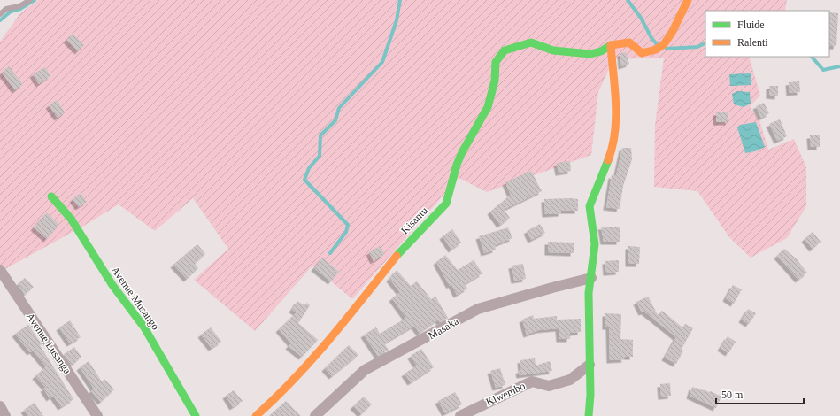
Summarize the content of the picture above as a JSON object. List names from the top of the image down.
{
  "streets": {
    "street": [
      "Kisantu",
      "Avenue Musango",
      "Masaka",
      "Avenue Lusanga",
      "Kiwembo"
    ]
  },
  "legend": ["Fluide", "Ralenti"],
  "scale_bar": "50 m"
}
